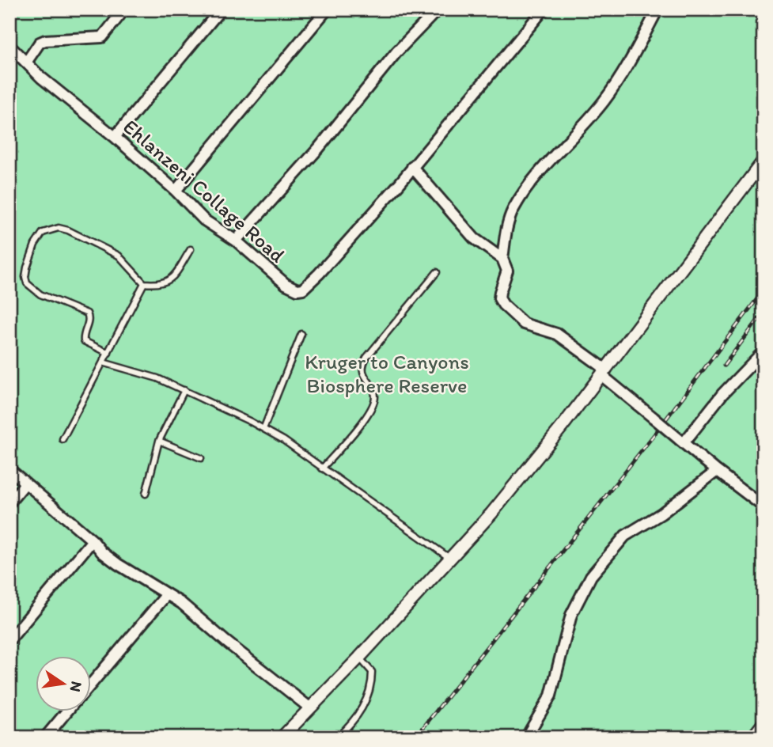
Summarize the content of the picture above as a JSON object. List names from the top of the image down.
{
  "streets": {
    "street": ["Ehlanzeni Collage Road"]
  },
  "parks": ["Kruger to Canyons Biosphere Reserve"],
  "north": "right"
}
